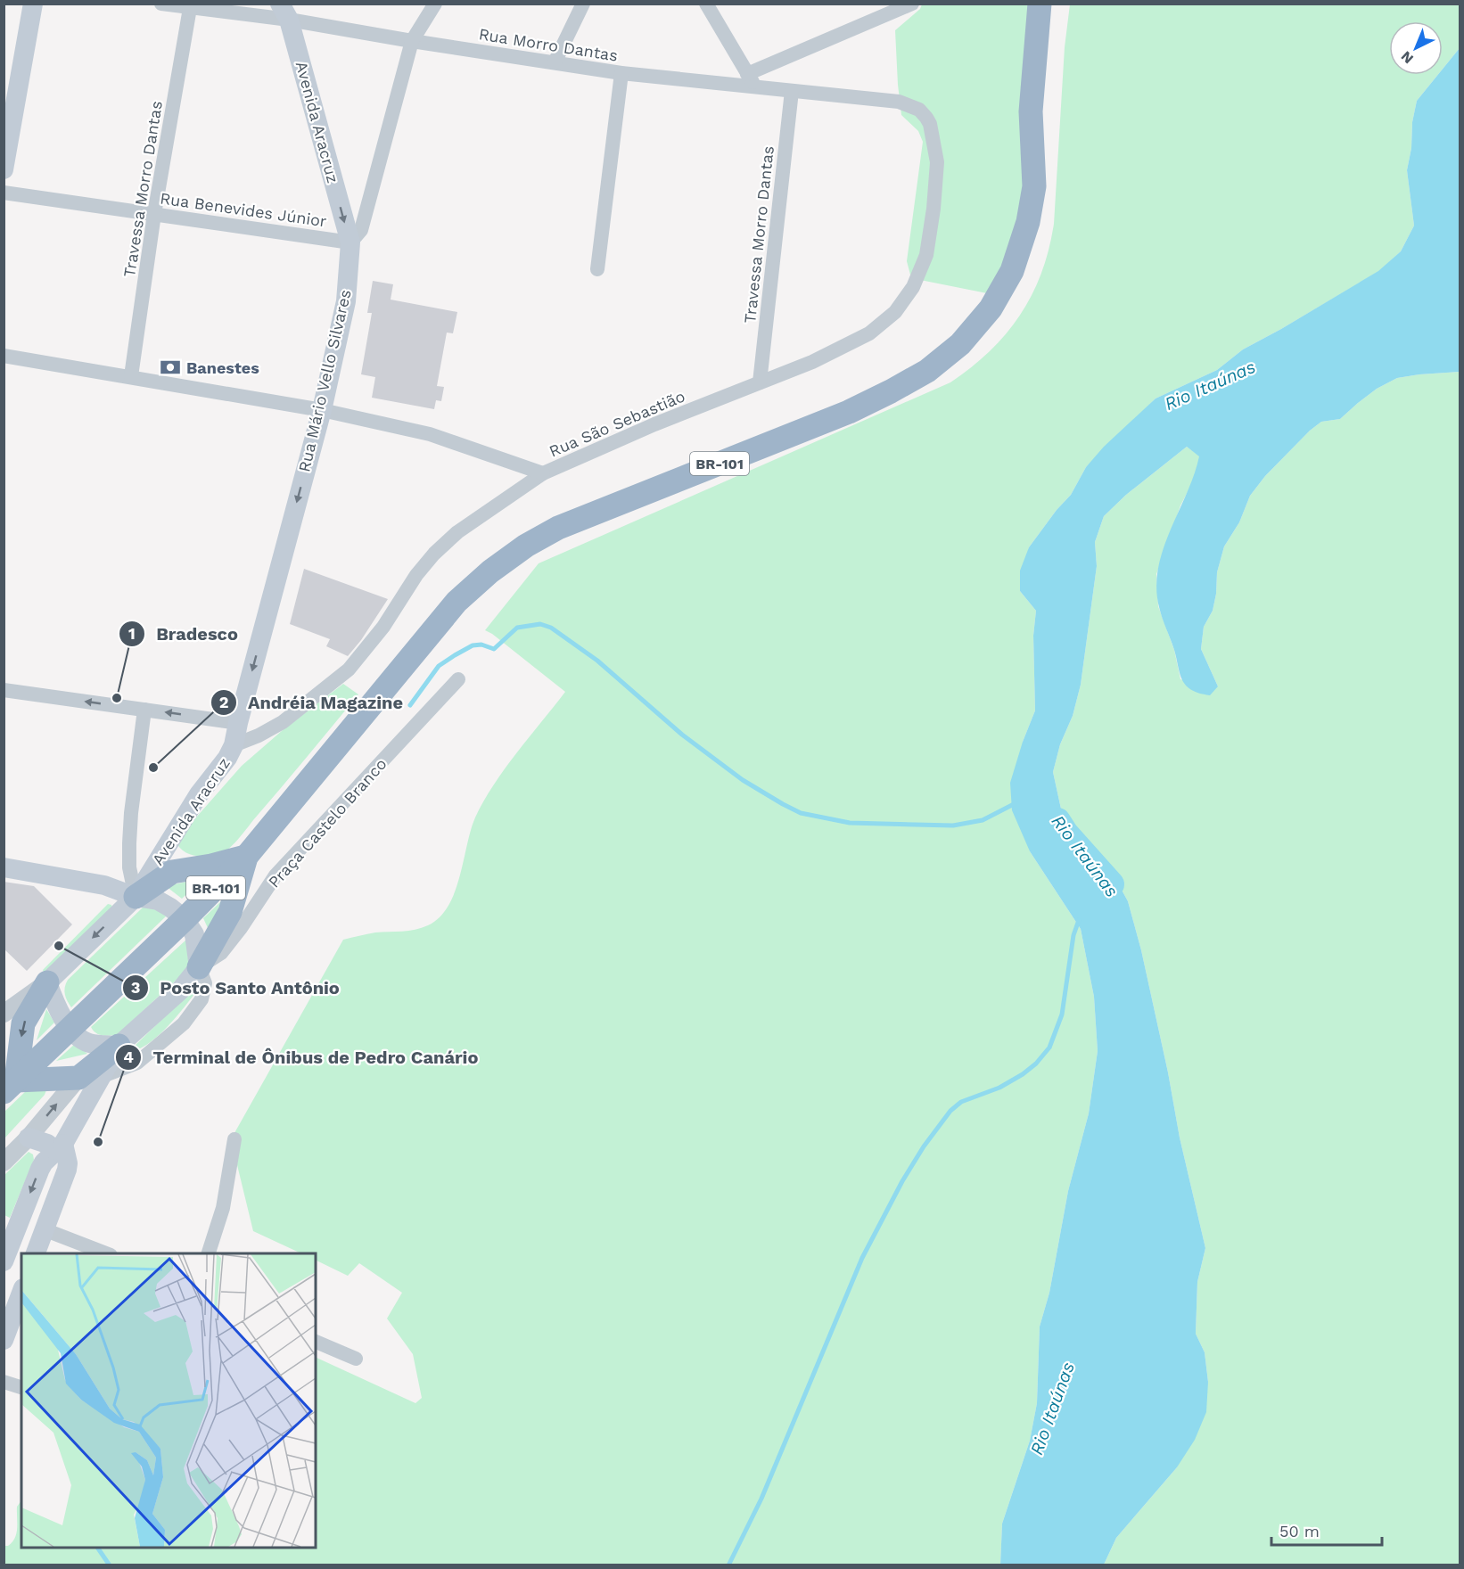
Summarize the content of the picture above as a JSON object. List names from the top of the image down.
{
  "streets": {
    "highway": ["BR-101"],
    "main road": ["Avenida Aracruz", "Rua Mário Vello Silvares", "Praça Castelo Branco"],
    "street": [
      "Rua Morro Dantas",
      "Travessa Morro Dantas",
      "Rua Benevides Júnior",
      "Rua São Sebastião"
    ]
  },
  "crossings": [
    ["Rua Morro Dantas", "Avenida Aracruz"],
    ["Rua Morro Dantas", "Travessa Morro Dantas"],
    ["Rua Morro Dantas", "Rua Mário Vello Silvares"],
    ["Rua Morro Dantas", "Rua São Sebastião"],
    ["Avenida Aracruz", "Rua Benevides Júnior"],
    ["Avenida Aracruz", "Rua Mário Vello Silvares"],
    ["Avenida Aracruz", "Rua São Sebastião"],
    ["Travessa Morro Dantas", "Rua Benevides Júnior"],
    ["Travessa Morro Dantas", "Rua São Sebastião"],
    ["Rua Benevides Júnior", "Rua Mário Vello Silvares"]
  ],
  "one_way": ["Avenida Aracruz", "Rua Mário Vello Silvares"],
  "water": ["Rio Itaúnas"],
  "places": {
    "bank": ["Banestes"],
    "other": [
      "Bradesco",
      "Andréia Magazine",
      "Posto Santo Antônio",
      "Terminal de Ônibus de Pedro Canário"
    ]
  },
  "scale_bar": "50 m",
  "north": "bottom left"
}
